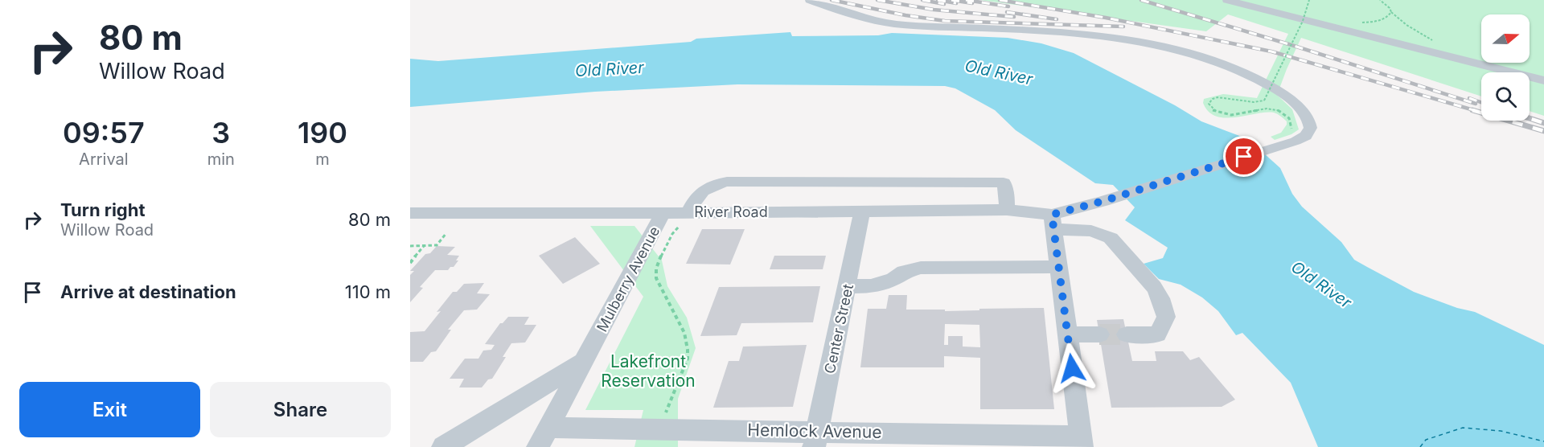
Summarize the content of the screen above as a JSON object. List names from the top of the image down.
{
  "streets": {
    "street": [
      "River Road",
      "Mulberry Avenue",
      "Center Street",
      "Hemlock Avenue"
    ]
  },
  "crossings": [
    ["River Road", "Mulberry Avenue"],
    ["River Road", "Center Street"],
    ["Mulberry Avenue", "Hemlock Avenue"],
    ["Center Street", "Hemlock Avenue"]
  ],
  "water": ["Old River"],
  "parks": ["Lakefront Reservation"],
  "north": "right",
  "page": {
    "turn": ["80 m", "Willow Road"],
    "eta": [
      "09:57",
      "Arrival",
      "3",
      "min",
      "190",
      "m"
    ],
    "list": [
      {
        "name": "Turn right",
        "note": "Willow Road",
        "value": "80 m"
      },
      {
        "name": "Arrive at destination",
        "value": "110 m"
      }
    ],
    "buttons": ["Exit", "Share"]
  }
}
